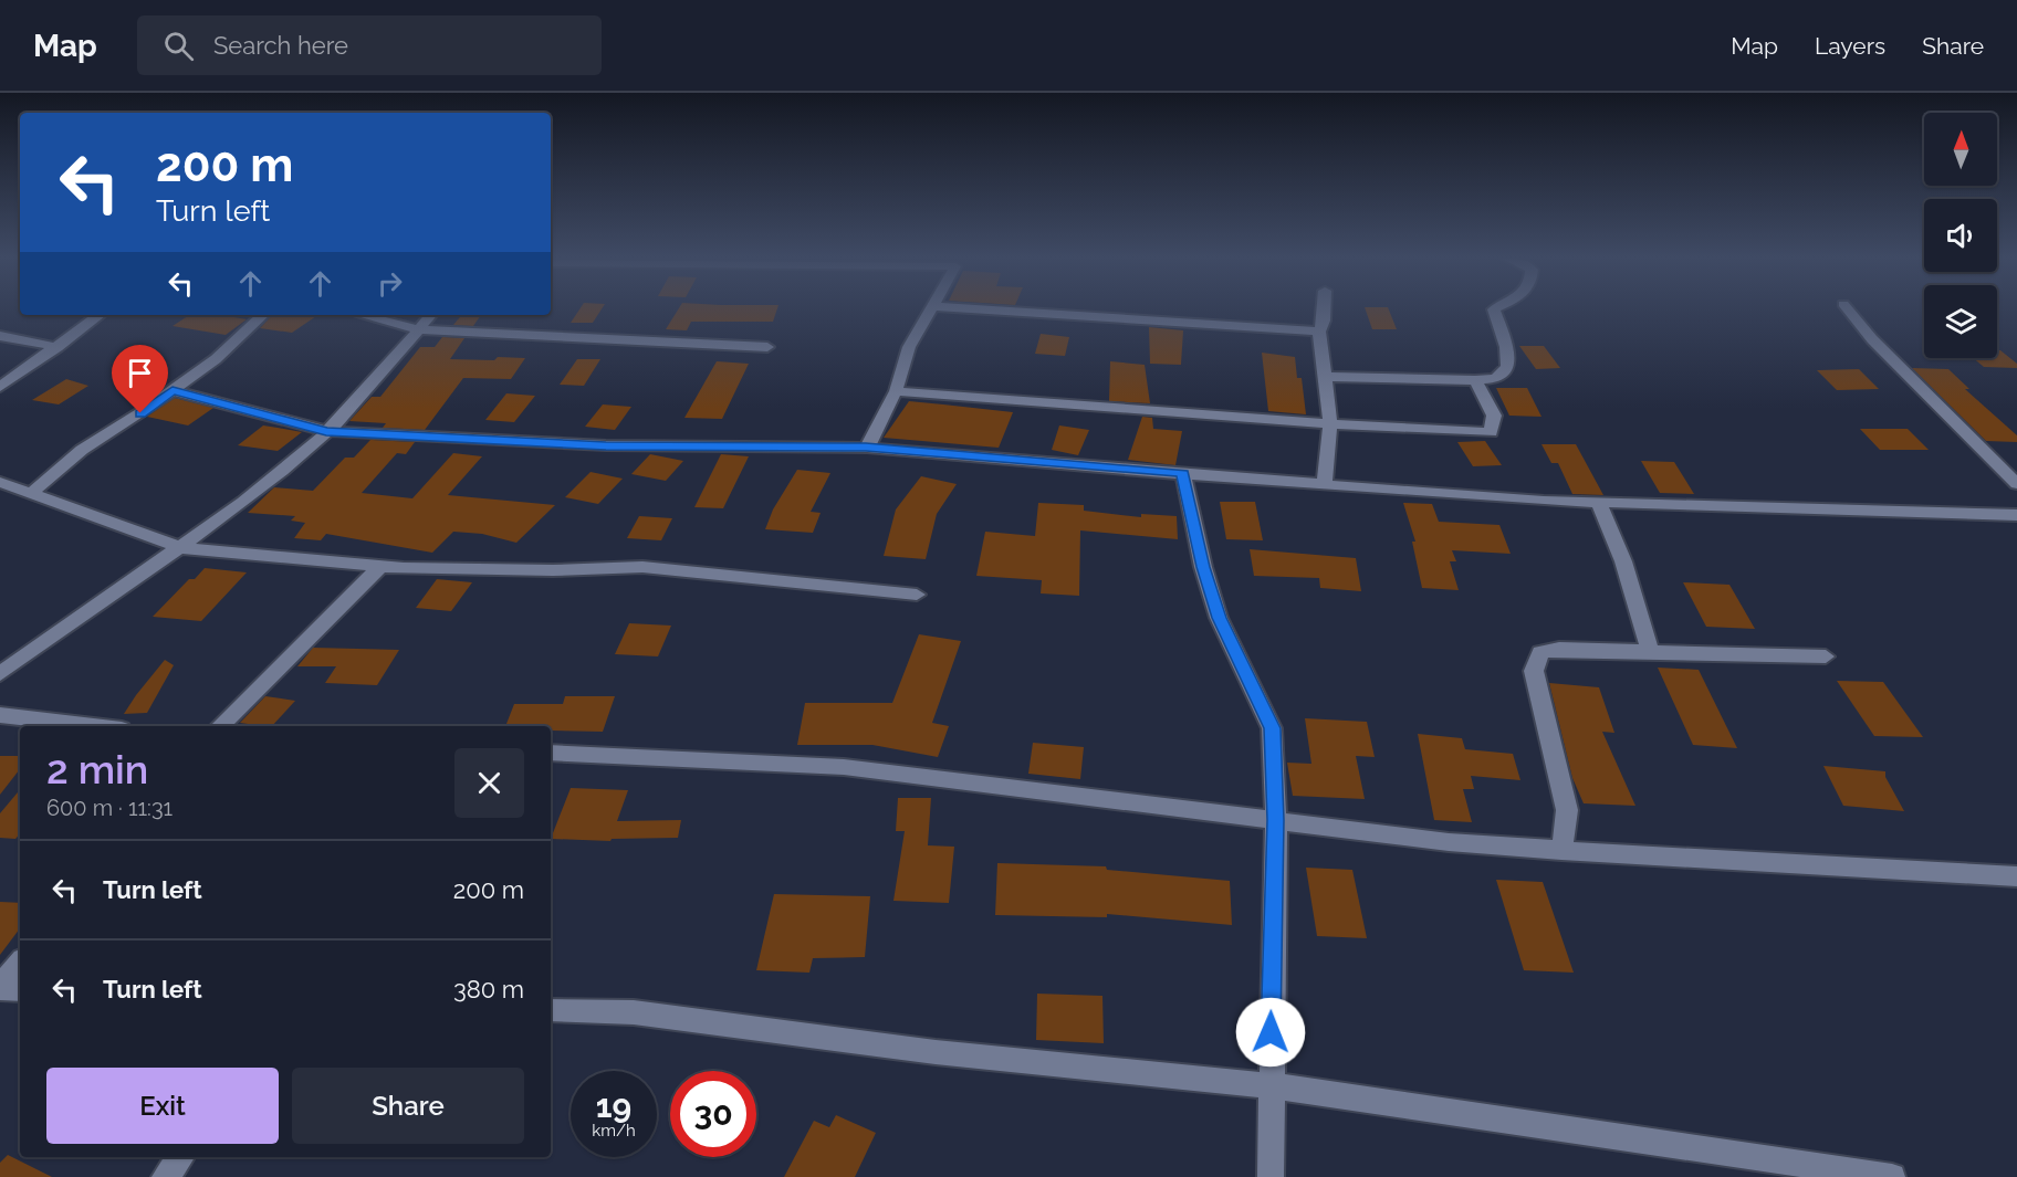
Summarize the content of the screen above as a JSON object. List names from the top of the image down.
{
  "north": "top",
  "page": {
    "header": "Map",
    "search": "Search here",
    "nav": ["Map", "Layers", "Share"],
    "turn": ["200 m", "Turn left"],
    "heading": ["2 min", "600 m · 11:31"],
    "list": [
      {
        "name": "Turn left",
        "value": "200 m"
      },
      {
        "name": "Turn left",
        "value": "380 m"
      }
    ],
    "buttons": ["Exit", "Share"],
    "speed": "19 km/h",
    "limit": "30"
  }
}
